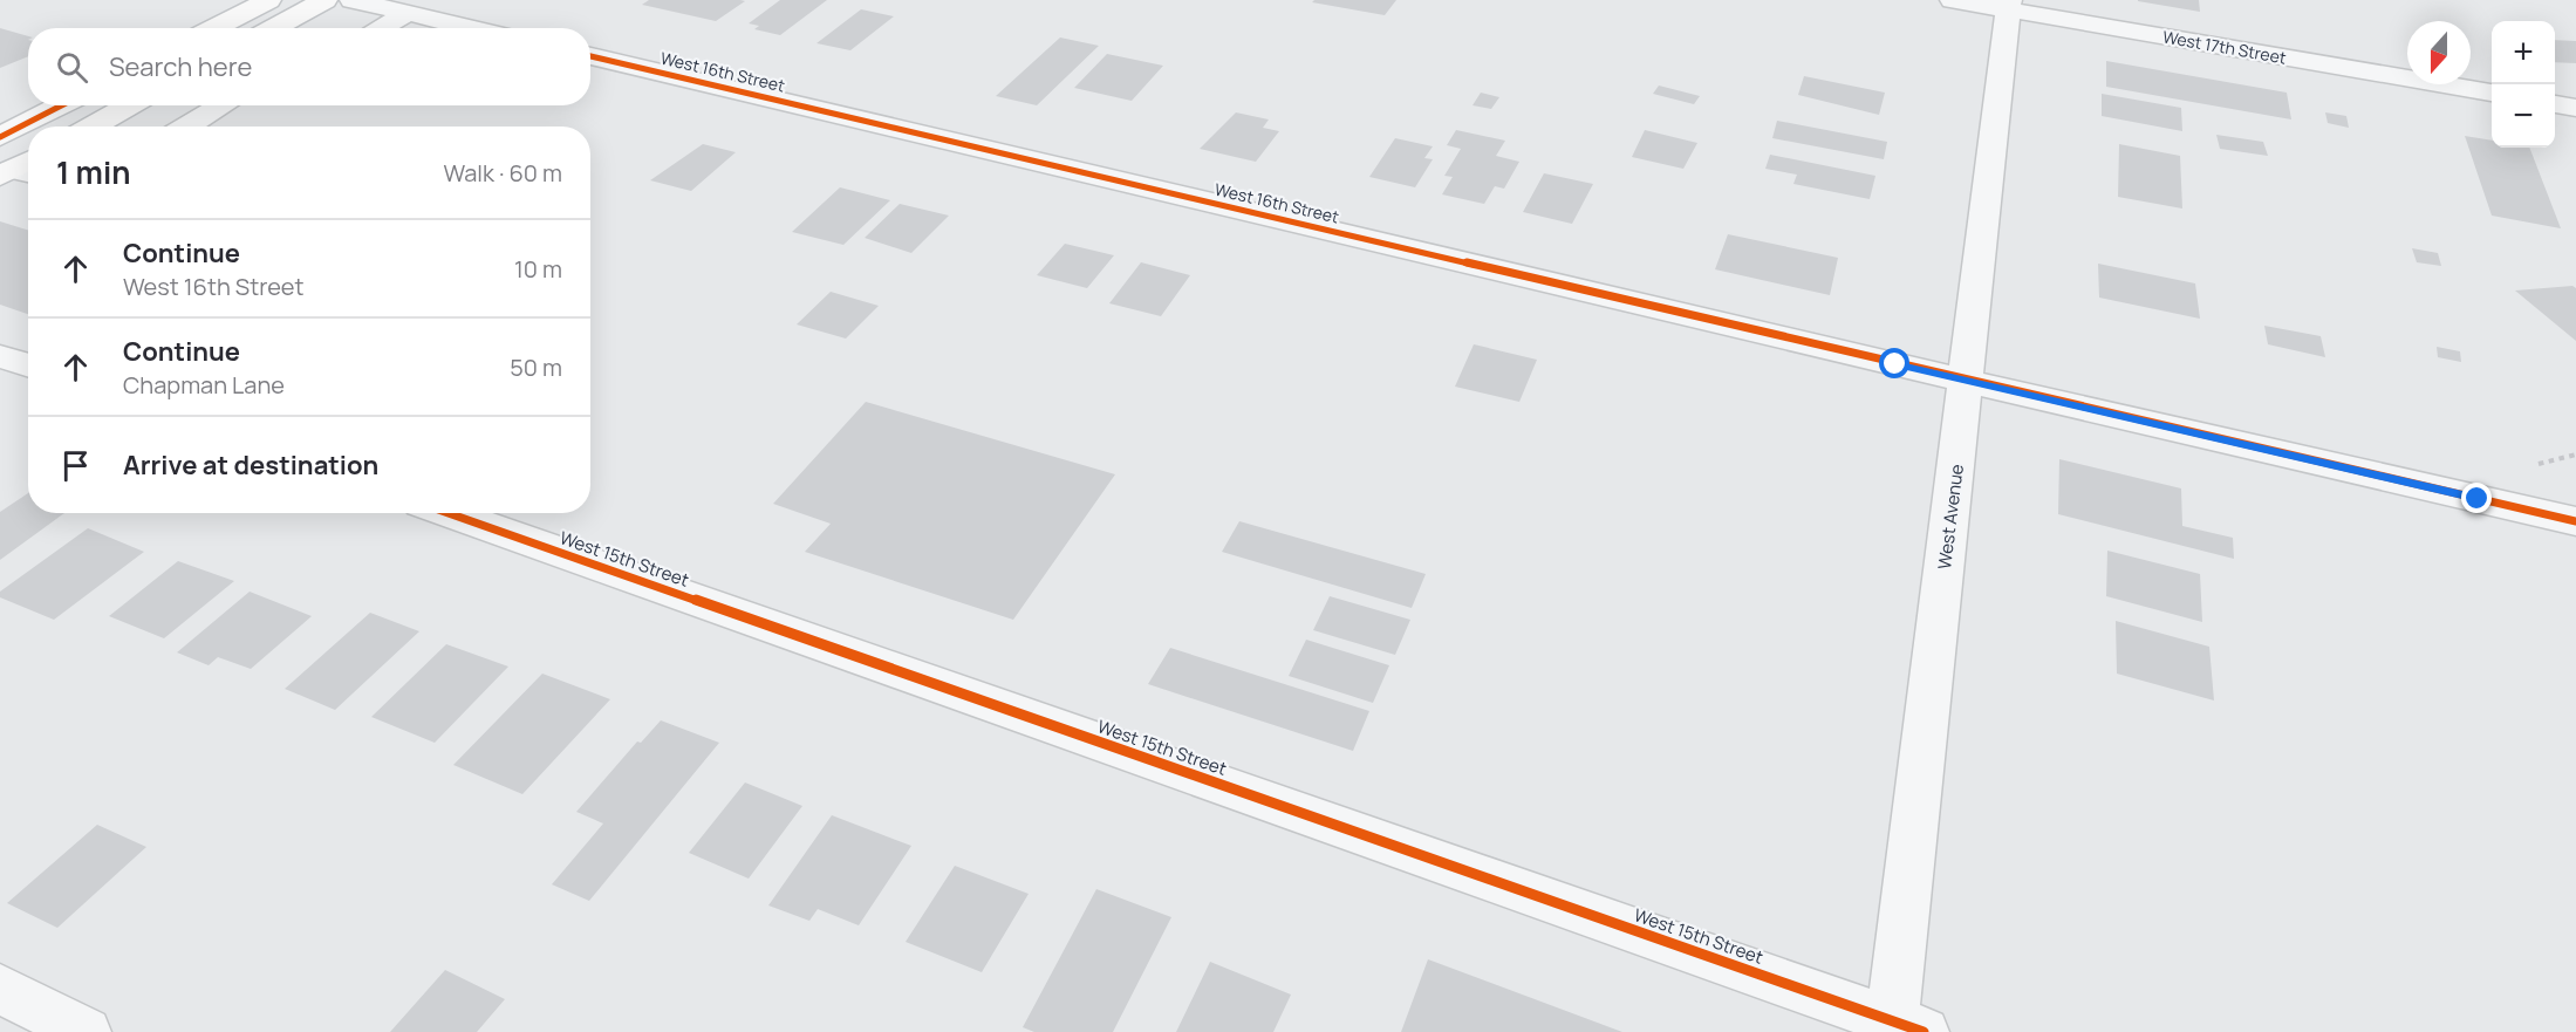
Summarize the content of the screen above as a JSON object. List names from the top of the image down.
{
  "streets": {
    "street": [
      "West 17th Street",
      "West 16th Street",
      "West Avenue",
      "West 15th Street"
    ]
  },
  "crossings": [
    ["West 17th Street", "West Avenue"],
    ["West 16th Street", "West Avenue"],
    ["West Avenue", "West 15th Street"]
  ],
  "north": "bottom",
  "page": {
    "map_buttons": ["+", "−"],
    "search": "Search here",
    "heading": ["1 min", "Walk · 60 m"],
    "list": [
      ["Continue", "West 16th Street", "10 m"],
      ["Continue", "Chapman Lane", "50 m"],
      "Arrive at destination"
    ]
  }
}
